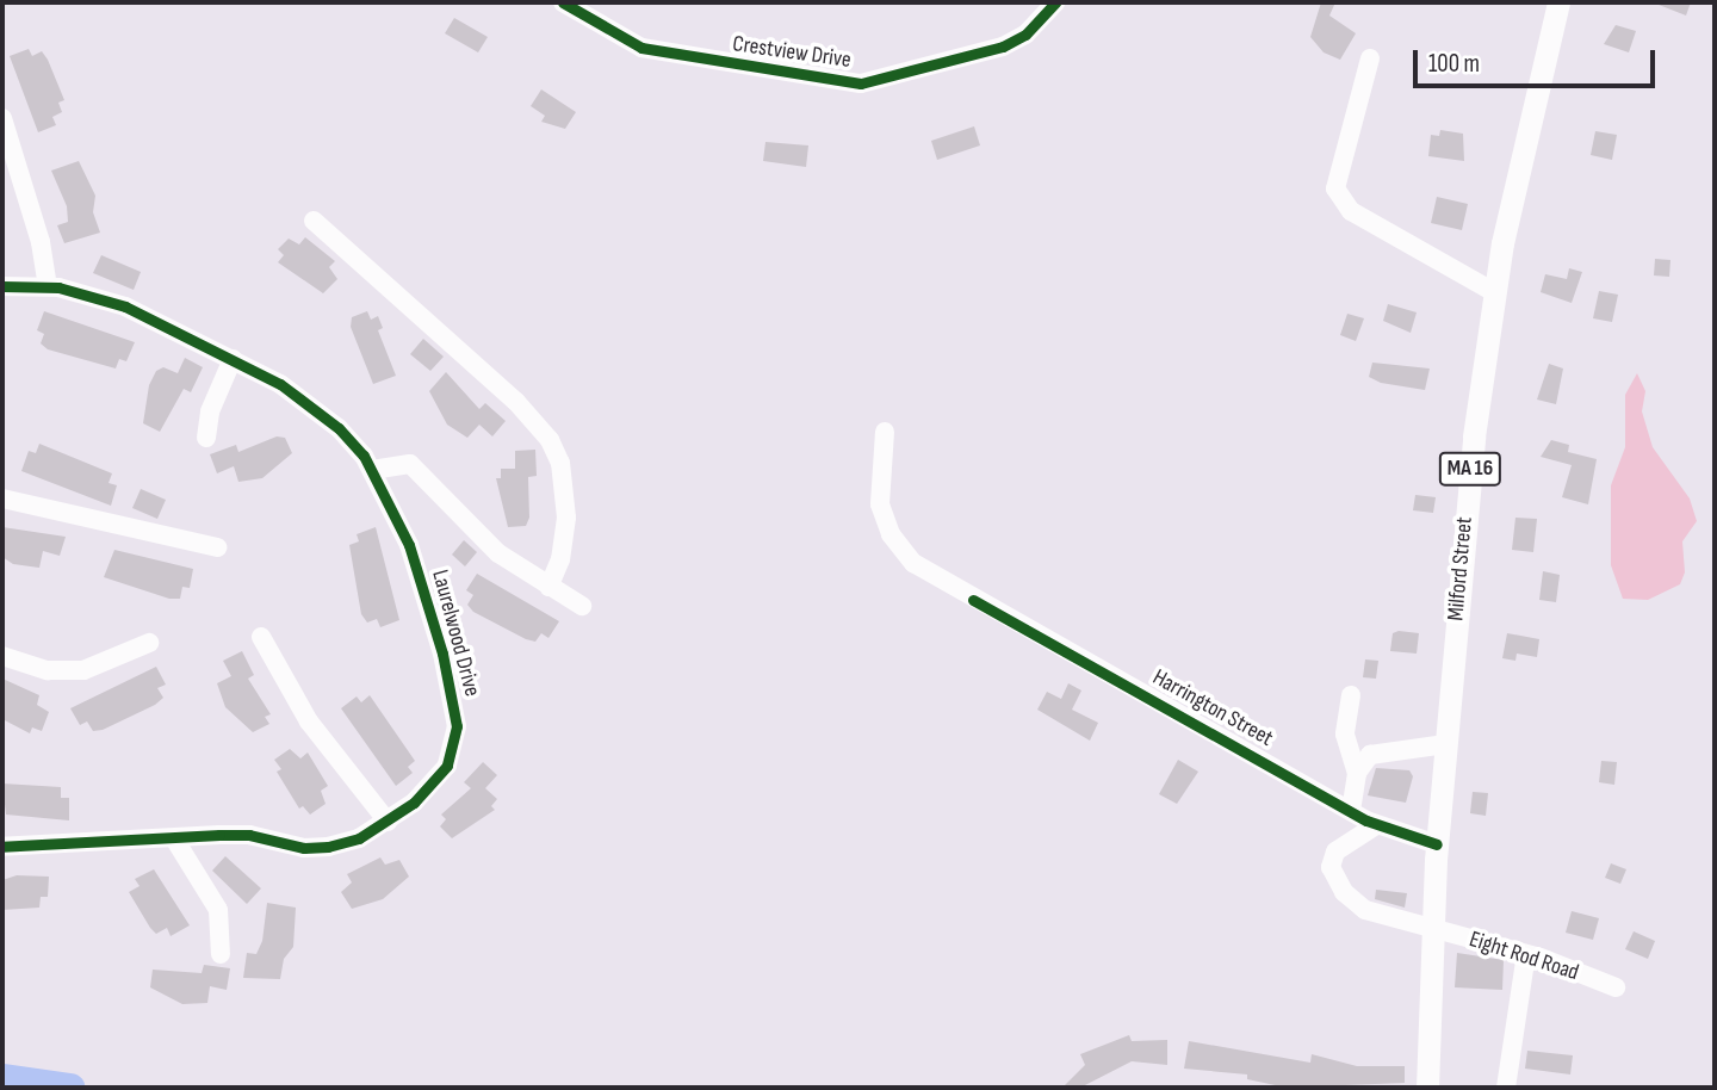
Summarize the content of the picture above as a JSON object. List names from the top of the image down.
{
  "streets": {
    "main road": ["MA 16", "Milford Street"],
    "street": [
      "Crestview Drive",
      "Laurelwood Drive",
      "Harrington Street",
      "Eight Rod Road"
    ]
  },
  "crossings": [
    ["MA 16", "Milford Street"],
    ["MA 16", "Eight Rod Road"],
    ["Milford Street", "Harrington Street"],
    ["Milford Street", "Eight Rod Road"]
  ],
  "scale_bar": "100 m"
}
